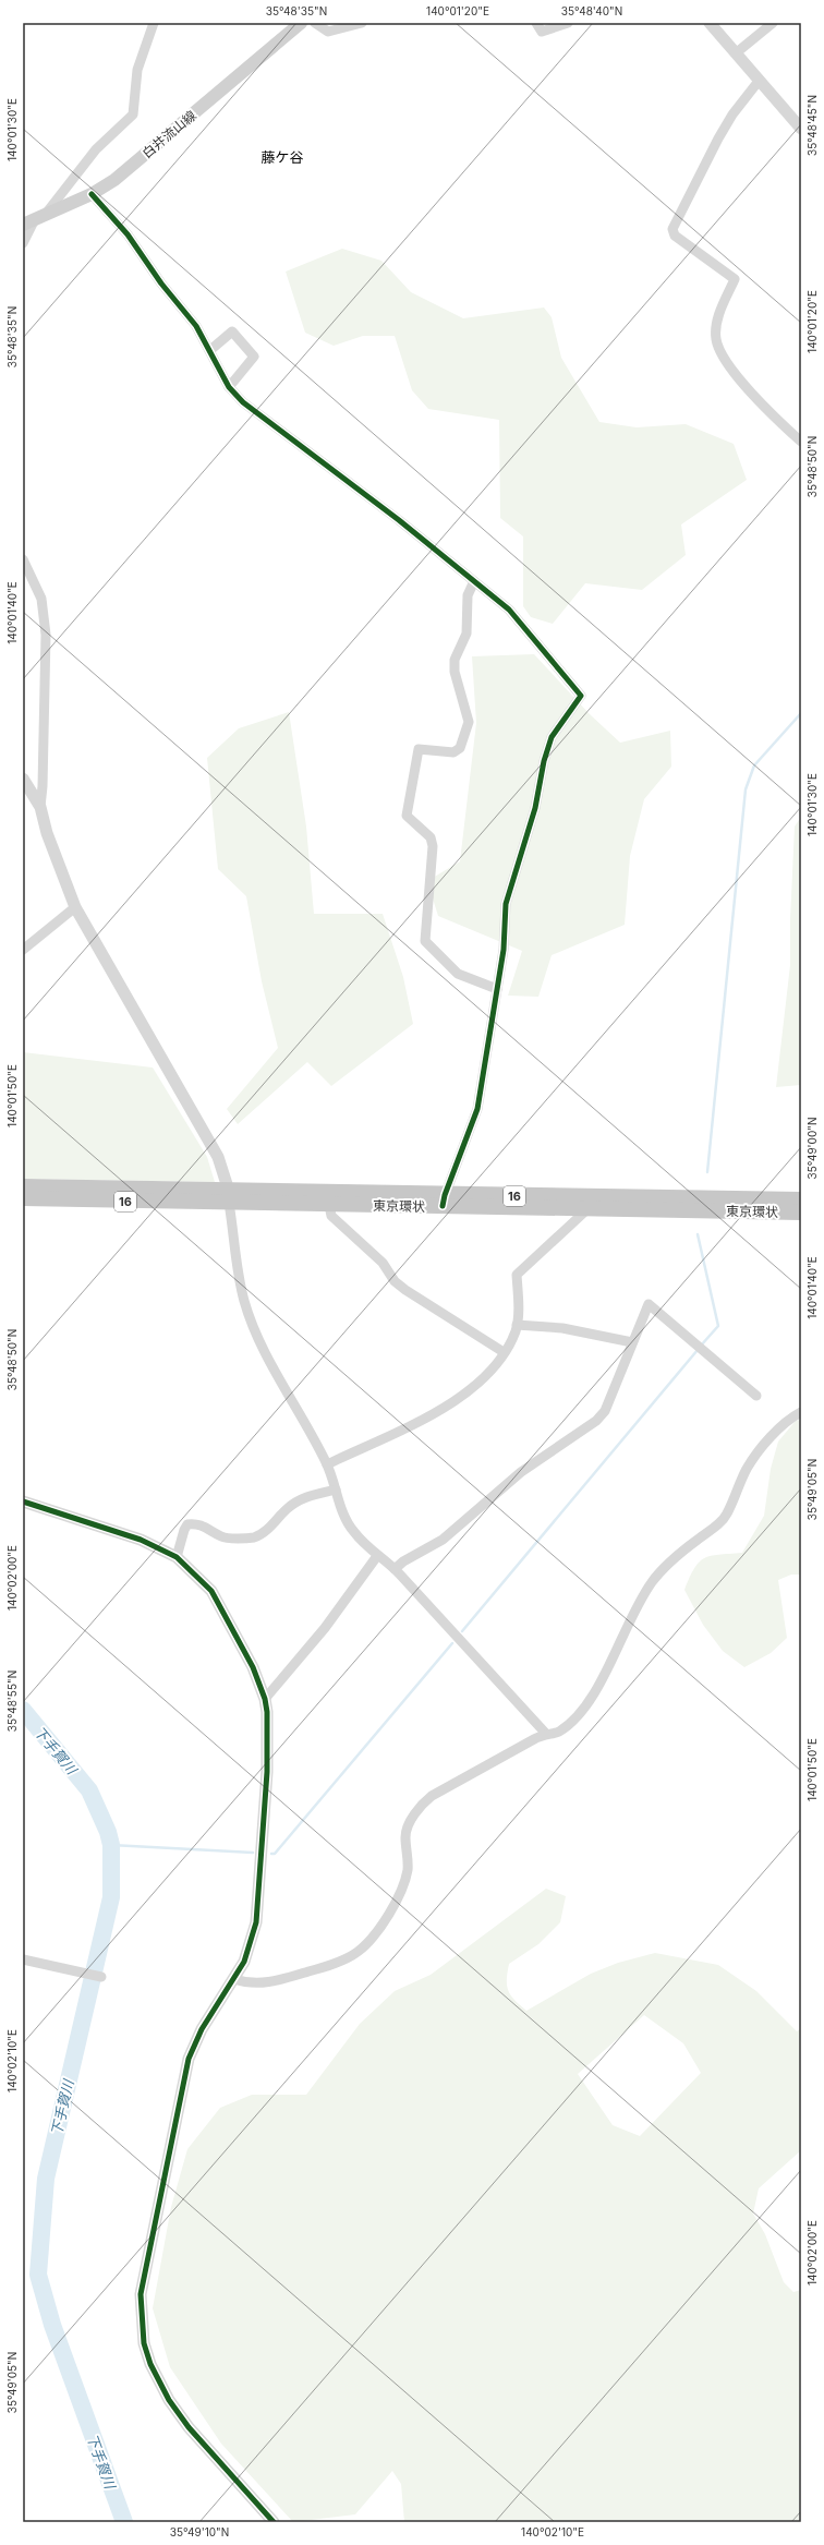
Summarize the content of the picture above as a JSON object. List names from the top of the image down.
{
  "streets": {
    "highway": ["16", "東京環状"],
    "main road": ["白井流山線"]
  },
  "districts": ["藤ケ谷"],
  "water": ["下手賀川"],
  "coordinates": [
    "35°48'35\"N",
    "140°01'20\"E",
    "35°48'40\"N",
    "35°48'45\"N",
    "140°01'30\"E",
    "35°48'50\"N",
    "140°01'40\"E",
    "140°01'50\"E",
    "35°49'00\"N",
    "35°49'05\"N",
    "140°02'00\"E",
    "35°48'55\"N",
    "140°02'10\"E",
    "35°49'10\"N"
  ]
}
